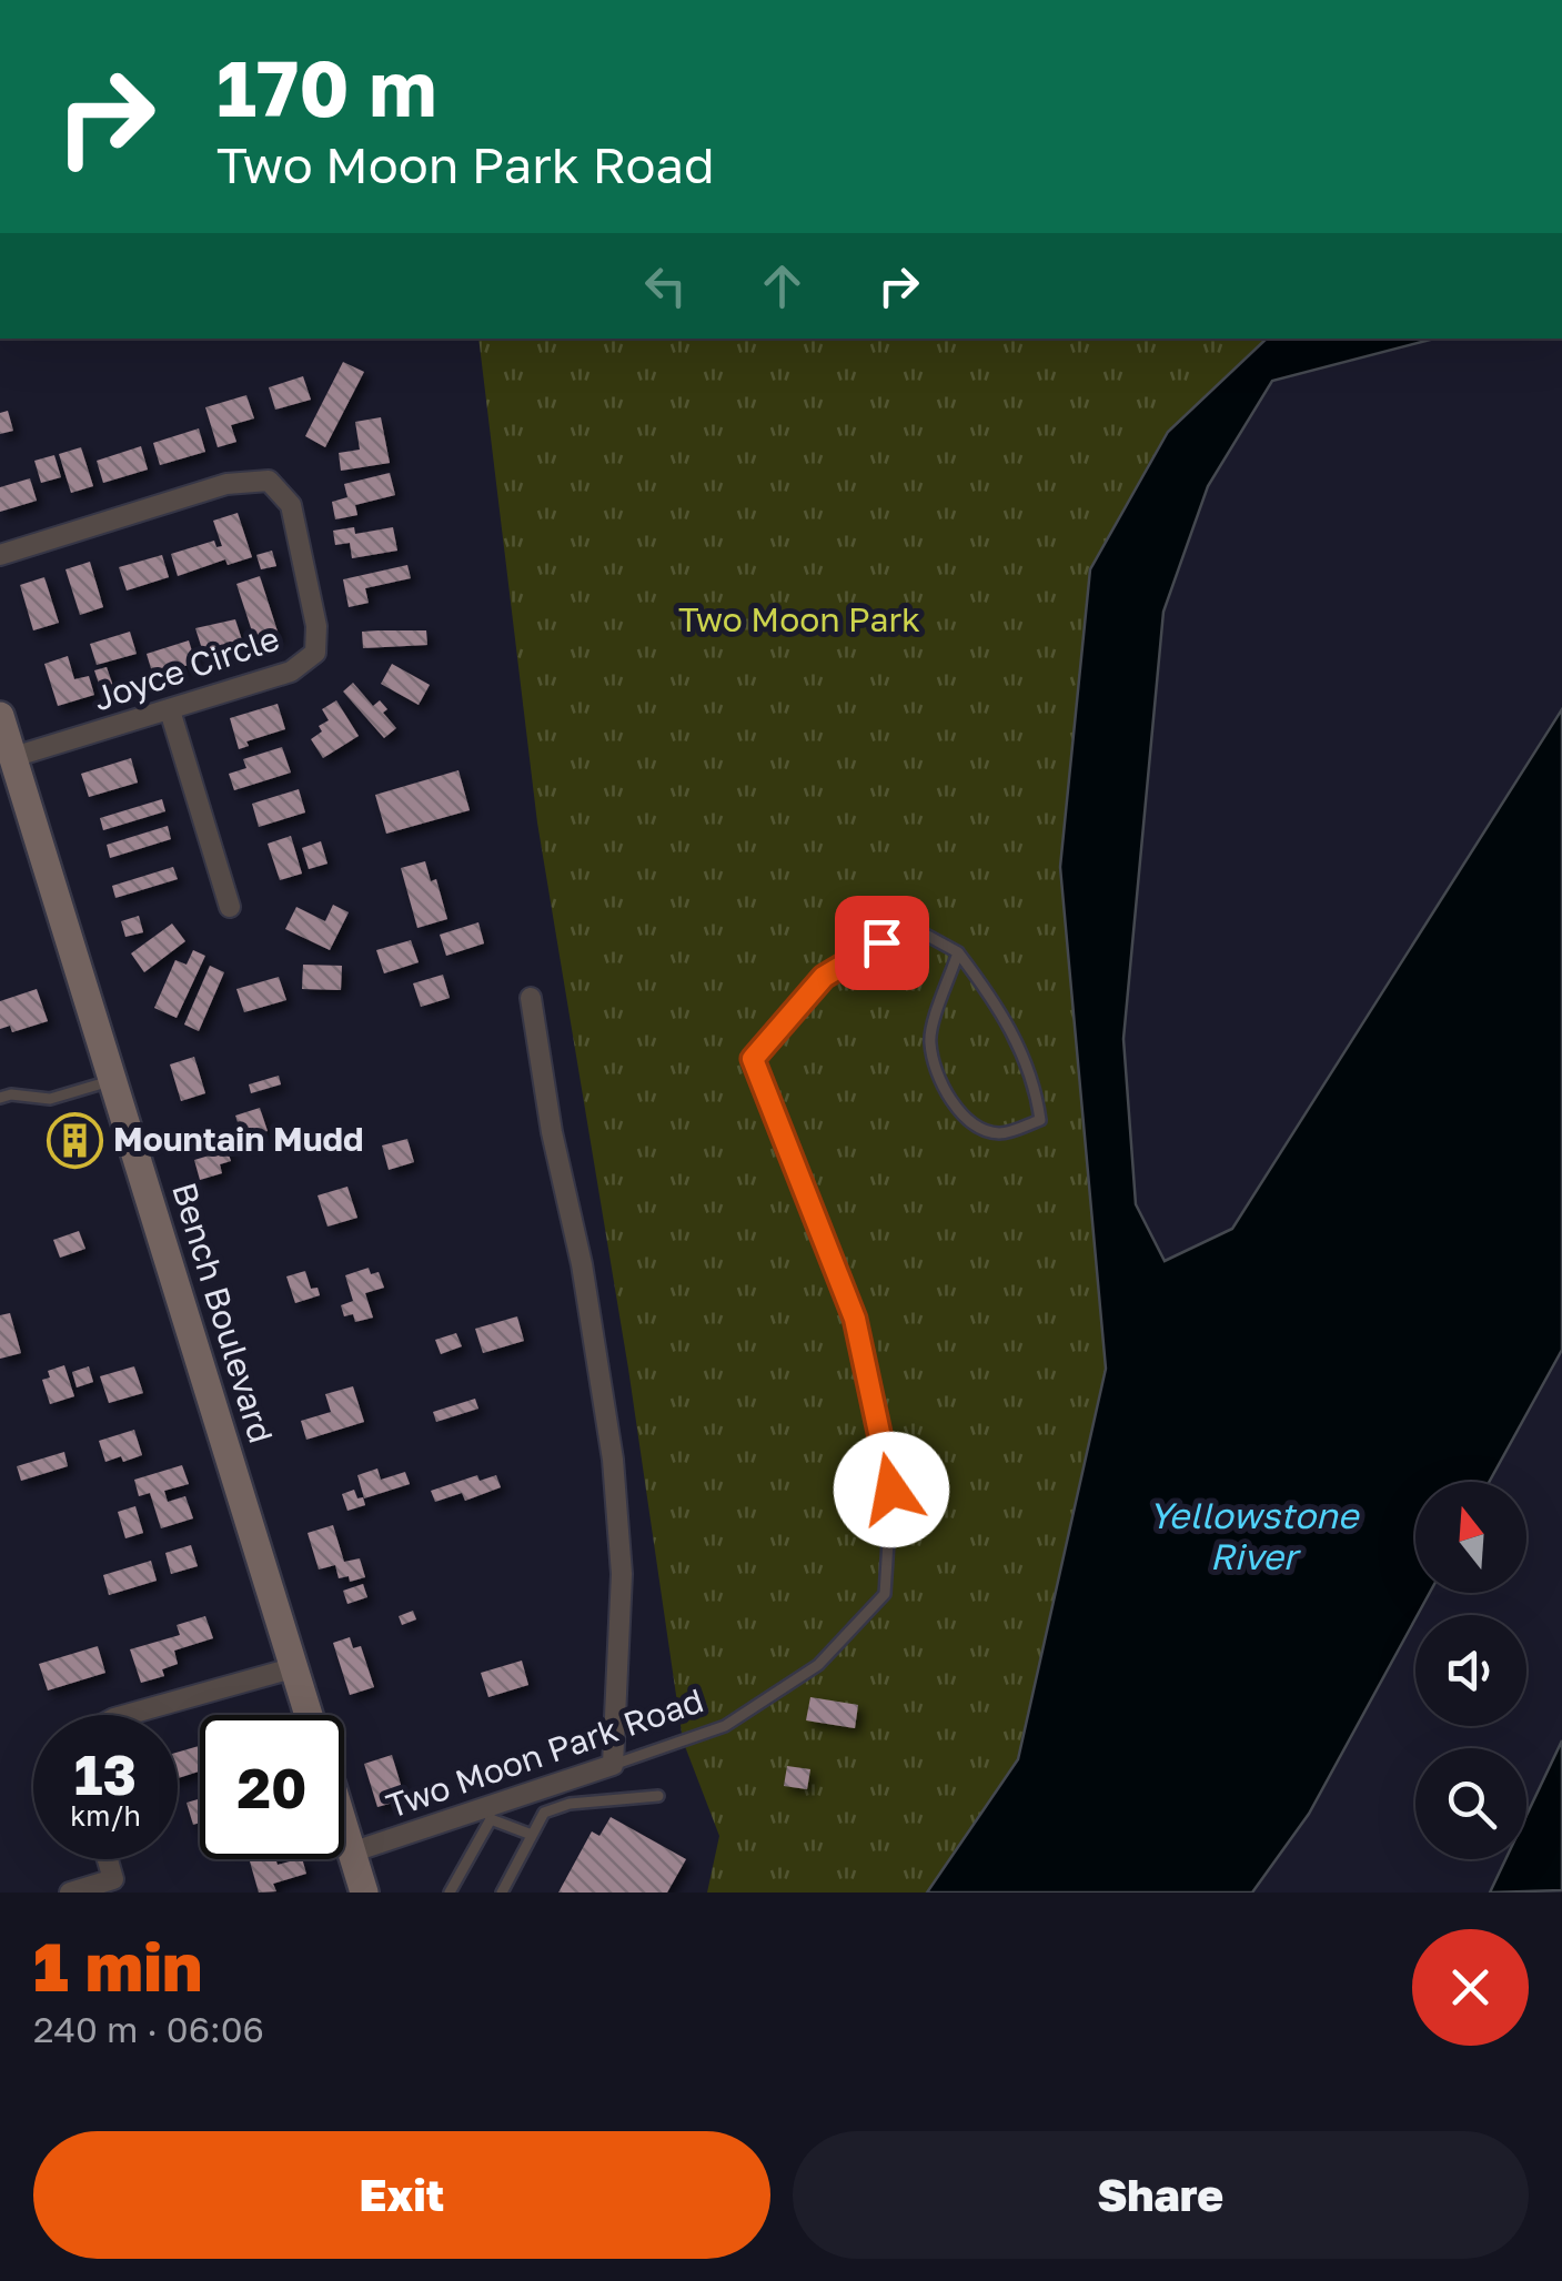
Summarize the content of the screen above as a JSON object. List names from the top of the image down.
{
  "streets": {
    "main road": ["Bench Boulevard"],
    "street": ["Joyce Circle", "Two Moon Park Road"]
  },
  "crossings": [
    ["Joyce Circle", "Bench Boulevard"],
    ["Bench Boulevard", "Two Moon Park Road"]
  ],
  "water": ["Yellowstone River"],
  "parks": ["Two Moon Park"],
  "places": {
    "building": ["Mountain Mudd"]
  },
  "north": "top",
  "page": {
    "turn": ["170 m", "Two Moon Park Road"],
    "speed": "13 km/h",
    "limit": "20",
    "heading": ["1 min", "240 m · 06:06"],
    "buttons": ["Exit", "Share"]
  }
}
